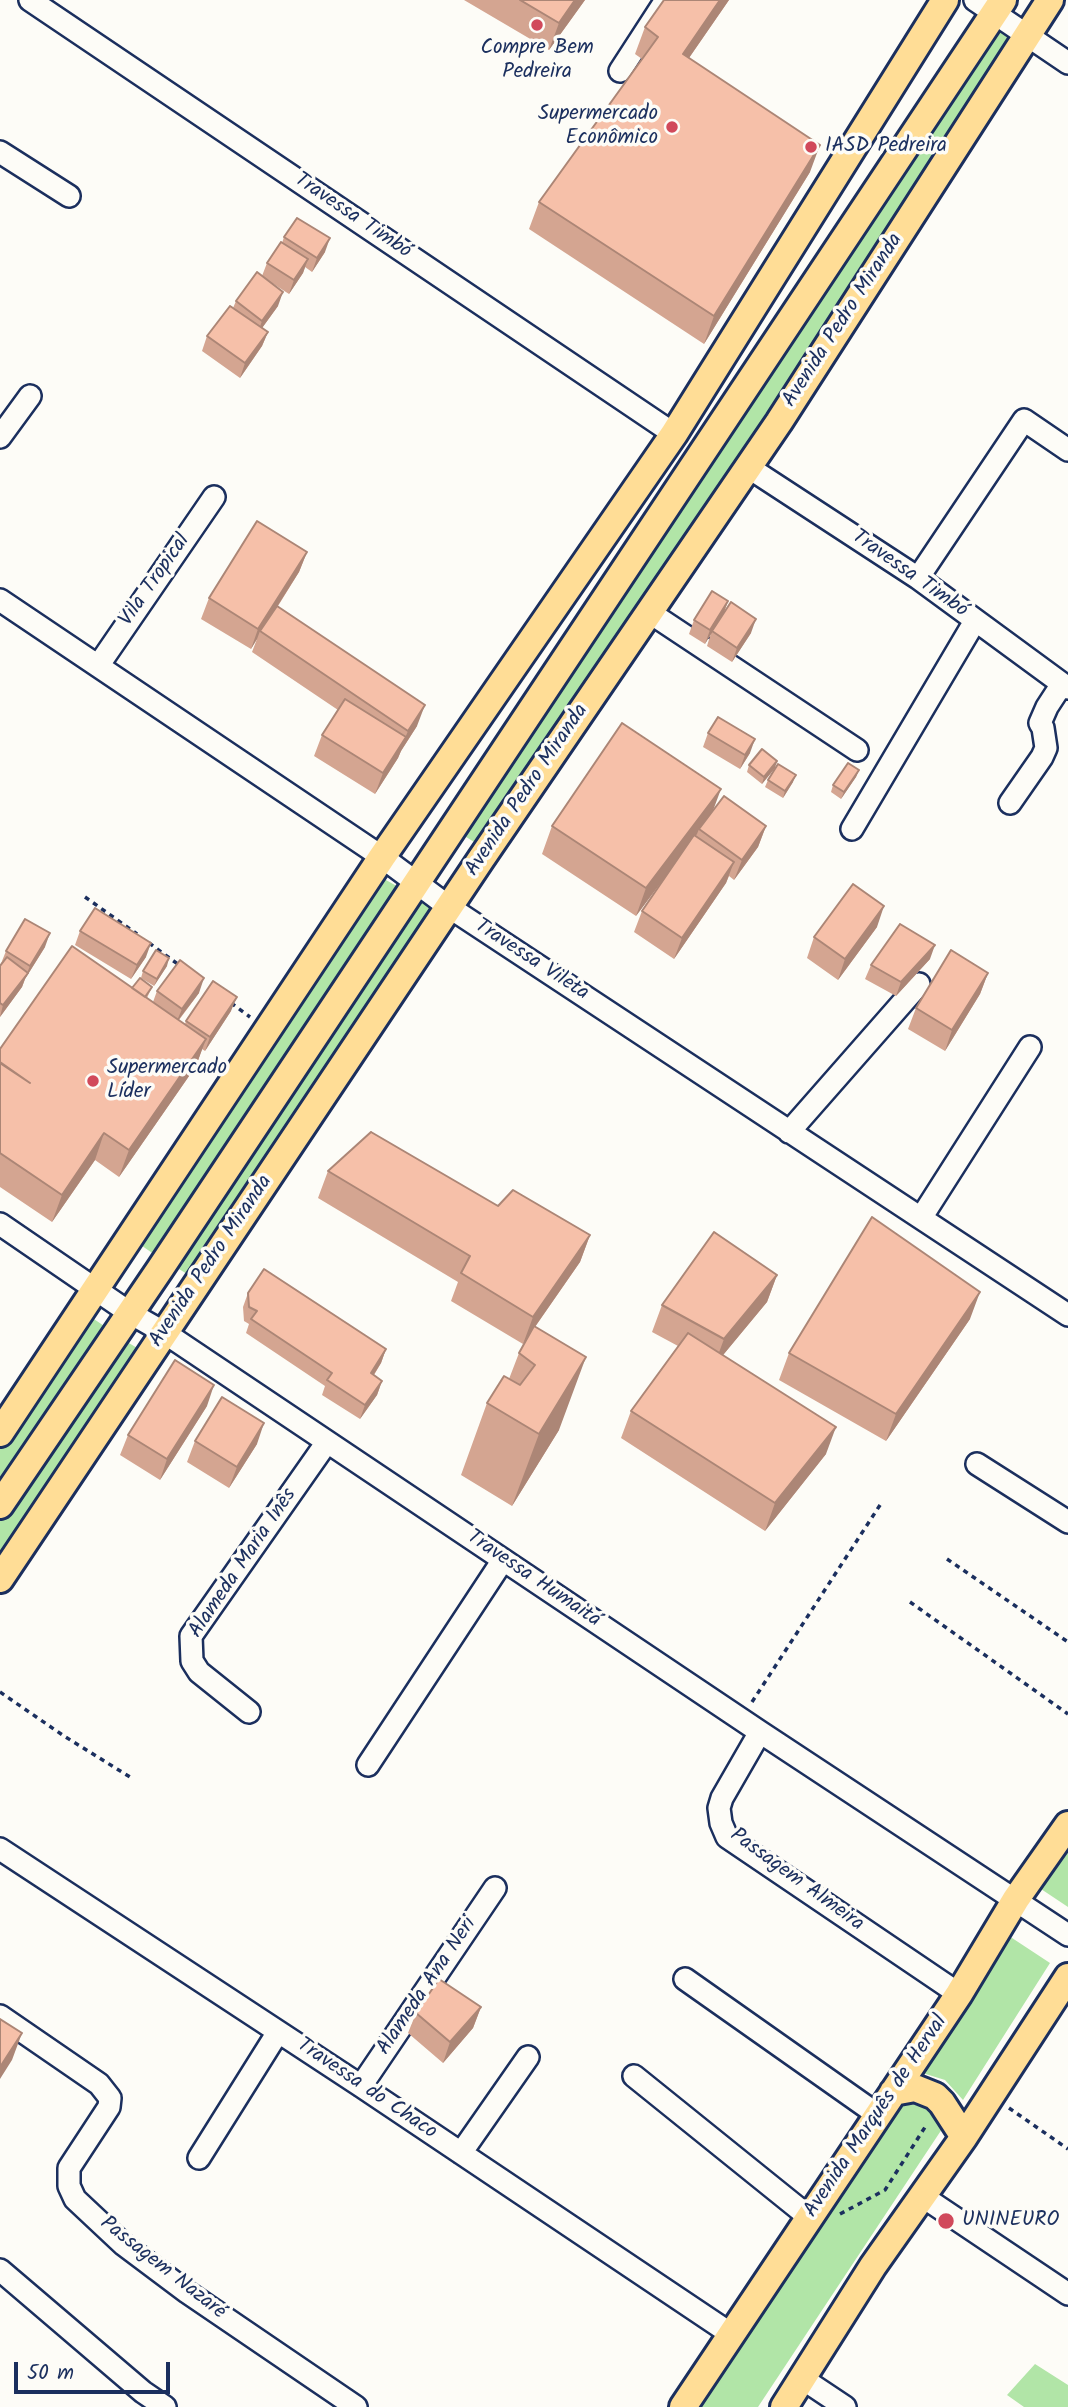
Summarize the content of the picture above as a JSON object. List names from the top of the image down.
{
  "streets": {
    "main road": ["Avenida Pedro Miranda", "Avenida Marquês de Herval"],
    "street": [
      "Travessa Timbó",
      "Vila Tropical",
      "Travessa Vileta",
      "Alameda Maria Inês",
      "Travessa Humaitá",
      "Passagem Almeira",
      "Alameda Ana Neri",
      "Travessa do Chaco",
      "Passagem Nazaré"
    ]
  },
  "crossings": [
    ["Travessa Timbó", "Avenida Pedro Miranda"],
    ["Avenida Pedro Miranda", "Travessa Vileta"],
    ["Avenida Pedro Miranda", "Travessa Humaitá"],
    ["Vila Tropical", "Travessa Vileta"],
    ["Alameda Maria Inês", "Travessa Humaitá"],
    ["Travessa Humaitá", "Passagem Almeira"],
    ["Travessa Humaitá", "Avenida Marquês de Herval"],
    ["Passagem Almeira", "Avenida Marquês de Herval"],
    ["Alameda Ana Neri", "Travessa do Chaco"],
    ["Travessa do Chaco", "Avenida Marquês de Herval"]
  ],
  "places": [
    "Compre Bem Pedreira",
    "Supermercado Econômico",
    "IASD Pedreira",
    "Supermercado Líder",
    "UNINEURO"
  ],
  "scale_bar": "50 m"
}
